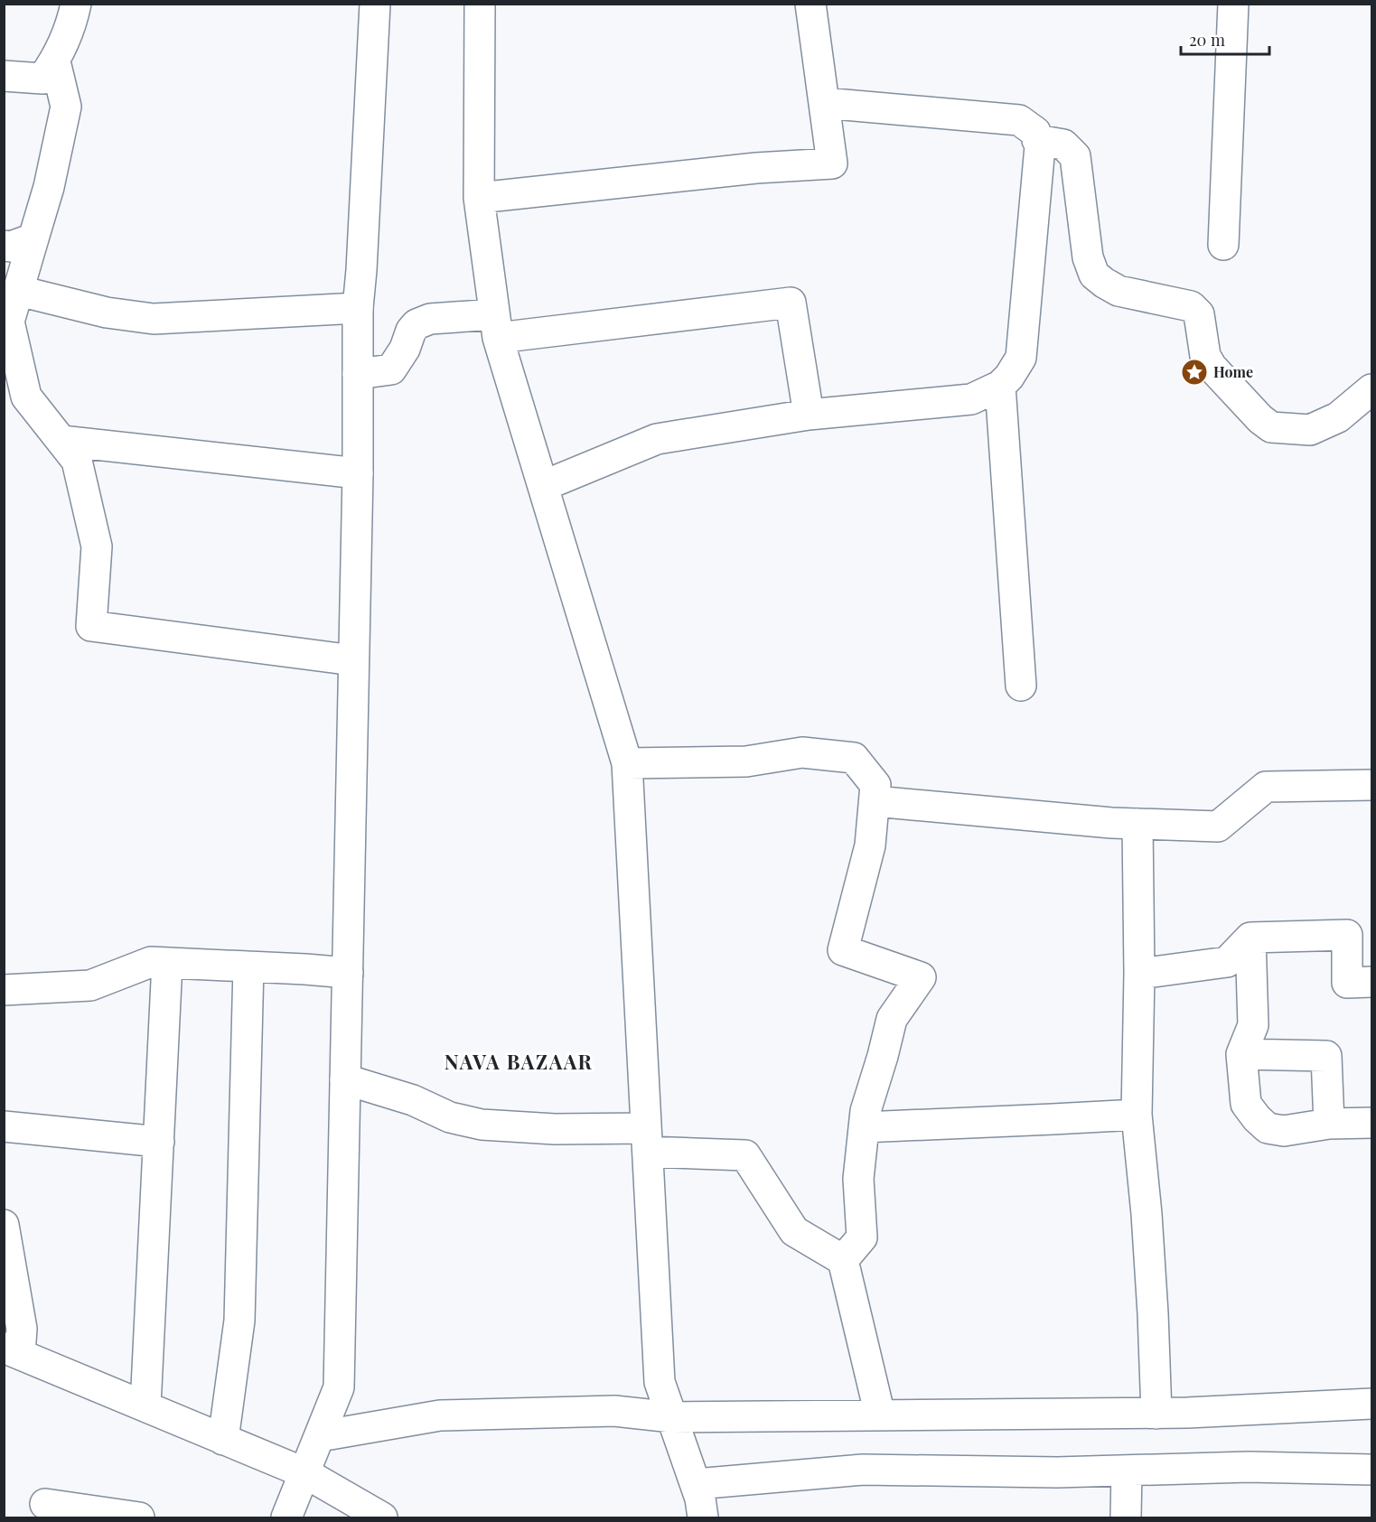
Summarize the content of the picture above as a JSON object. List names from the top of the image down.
{
  "districts": ["NAVA BAZAAR"],
  "places": {
    "place": ["Home"]
  },
  "scale_bar": "20 m"
}
